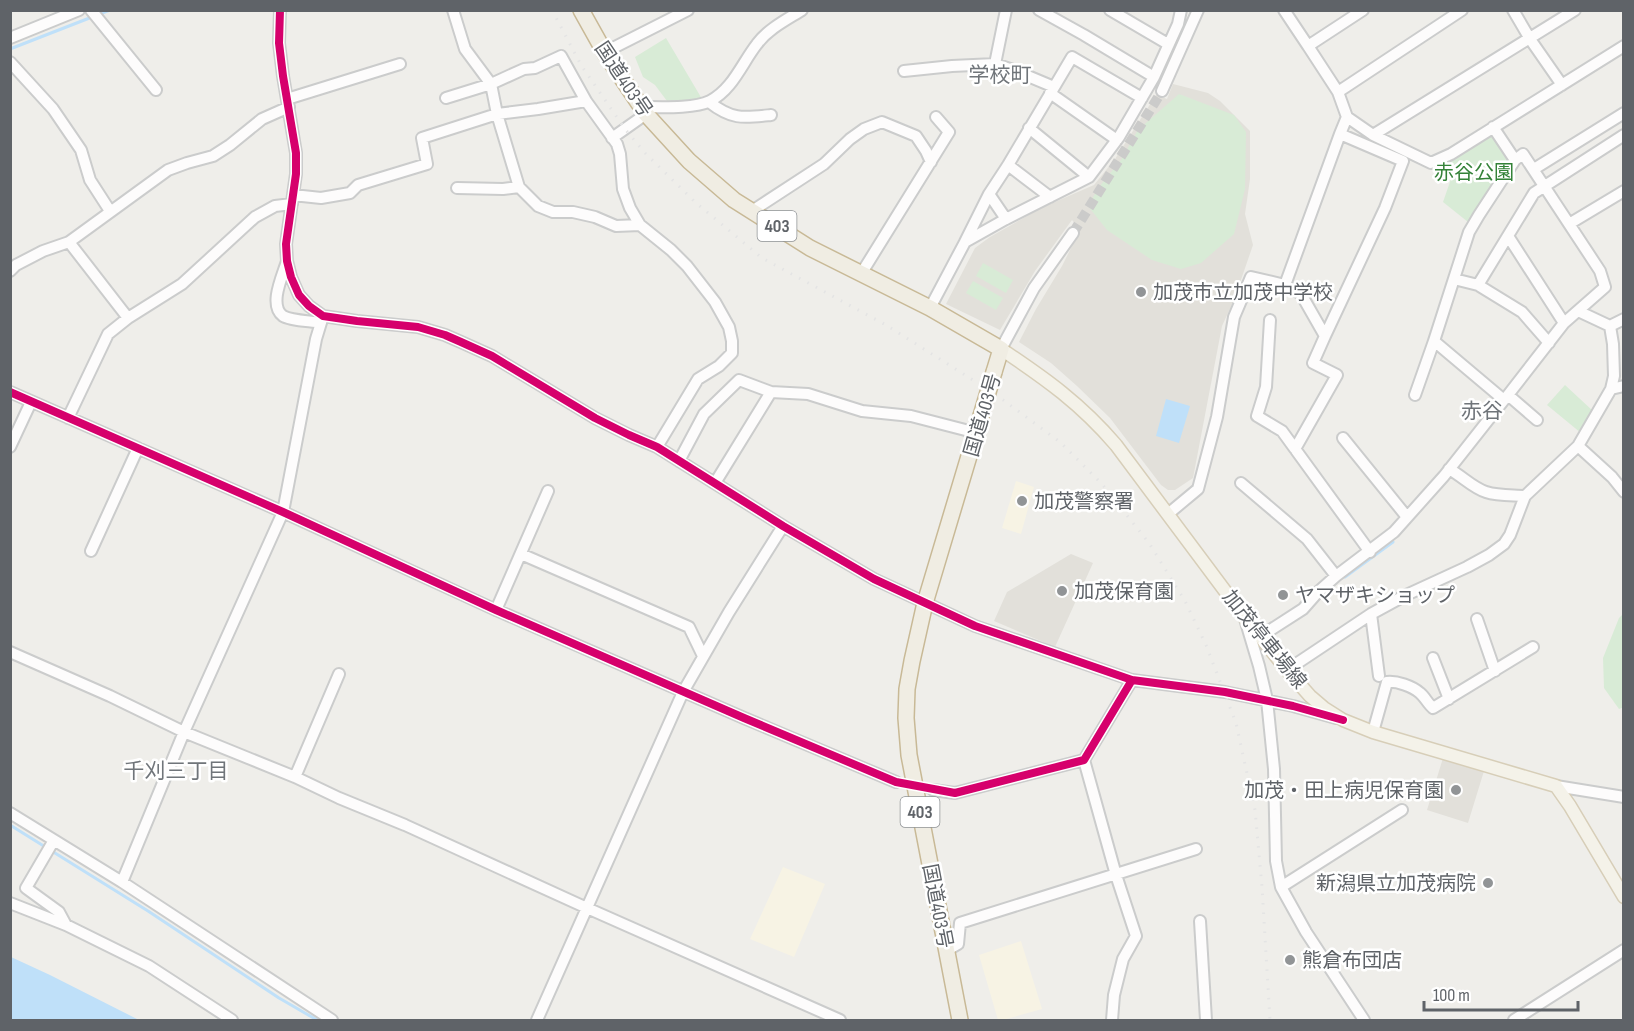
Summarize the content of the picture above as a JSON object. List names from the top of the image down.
{
  "streets": {
    "highway": ["国道403号", "403"],
    "main road": ["加茂停車場線"]
  },
  "crossings": [
    ["国道403号", "加茂停車場線"]
  ],
  "districts": ["学校町", "赤谷", "千刈三丁目"],
  "parks": ["赤谷公園"],
  "places": [
    "加茂市立加茂中学校",
    "加茂警察署",
    "加茂保育園",
    "ヤマザキショップ",
    "加茂・田上病児保育園",
    "新潟県立加茂病院",
    "熊倉布団店"
  ],
  "scale_bar": "100 m"
}
